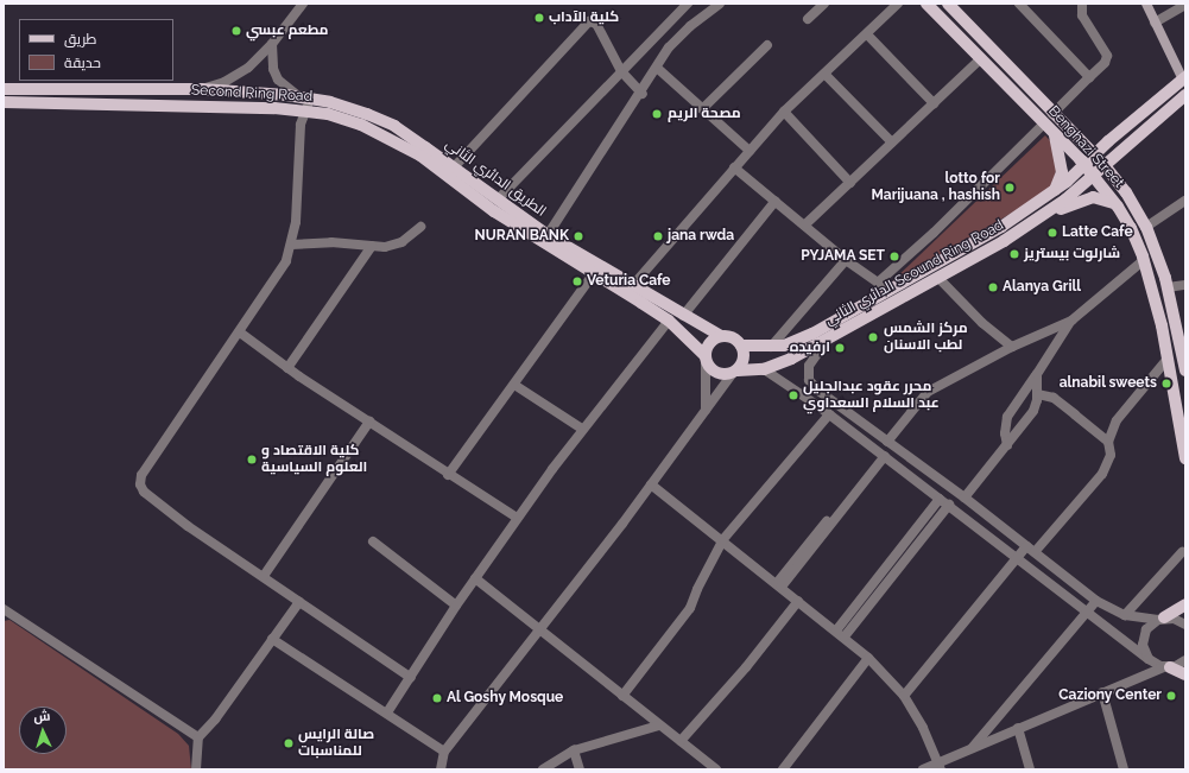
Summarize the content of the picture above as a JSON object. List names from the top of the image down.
{
  "streets": {
    "main road": [
      "Second Ring Road",
      "Benghazi Street",
      "الطريق الدائري الثاني",
      "الدائري الثاني Scound Ring Road"
    ]
  },
  "crossings": [
    ["Second Ring Road", "الطريق الدائري الثاني"],
    ["Second Ring Road", "الدائري الثاني Scound Ring Road"],
    ["Benghazi Street", "الدائري الثاني Scound Ring Road"],
    ["الطريق الدائري الثاني", "الدائري الثاني Scound Ring Road"]
  ],
  "places": [
    "كلية الآداب",
    "مطعم عبسي",
    "مصحة الريم",
    "lotto for Marijuana , hashish",
    "Latte Cafe",
    "NURAN BANK",
    "jana rwda",
    "شارلوت بيستريز",
    "PYJAMA SET",
    "Veturia Cafe",
    "Alanya Grill",
    "مركز الشمس لطب الاسنان",
    "ارفيده",
    "alnabil sweets",
    "محرر عقود عبدالجليل عبد السلام السعداوي",
    "كلية الاقتصاد و العلوم السياسية",
    "Caziony Center",
    "Al Goshy Mosque",
    "صالة الرايس للمناسبات"
  ],
  "legend": ["طريق", "حديقة"],
  "north": "top"
}
